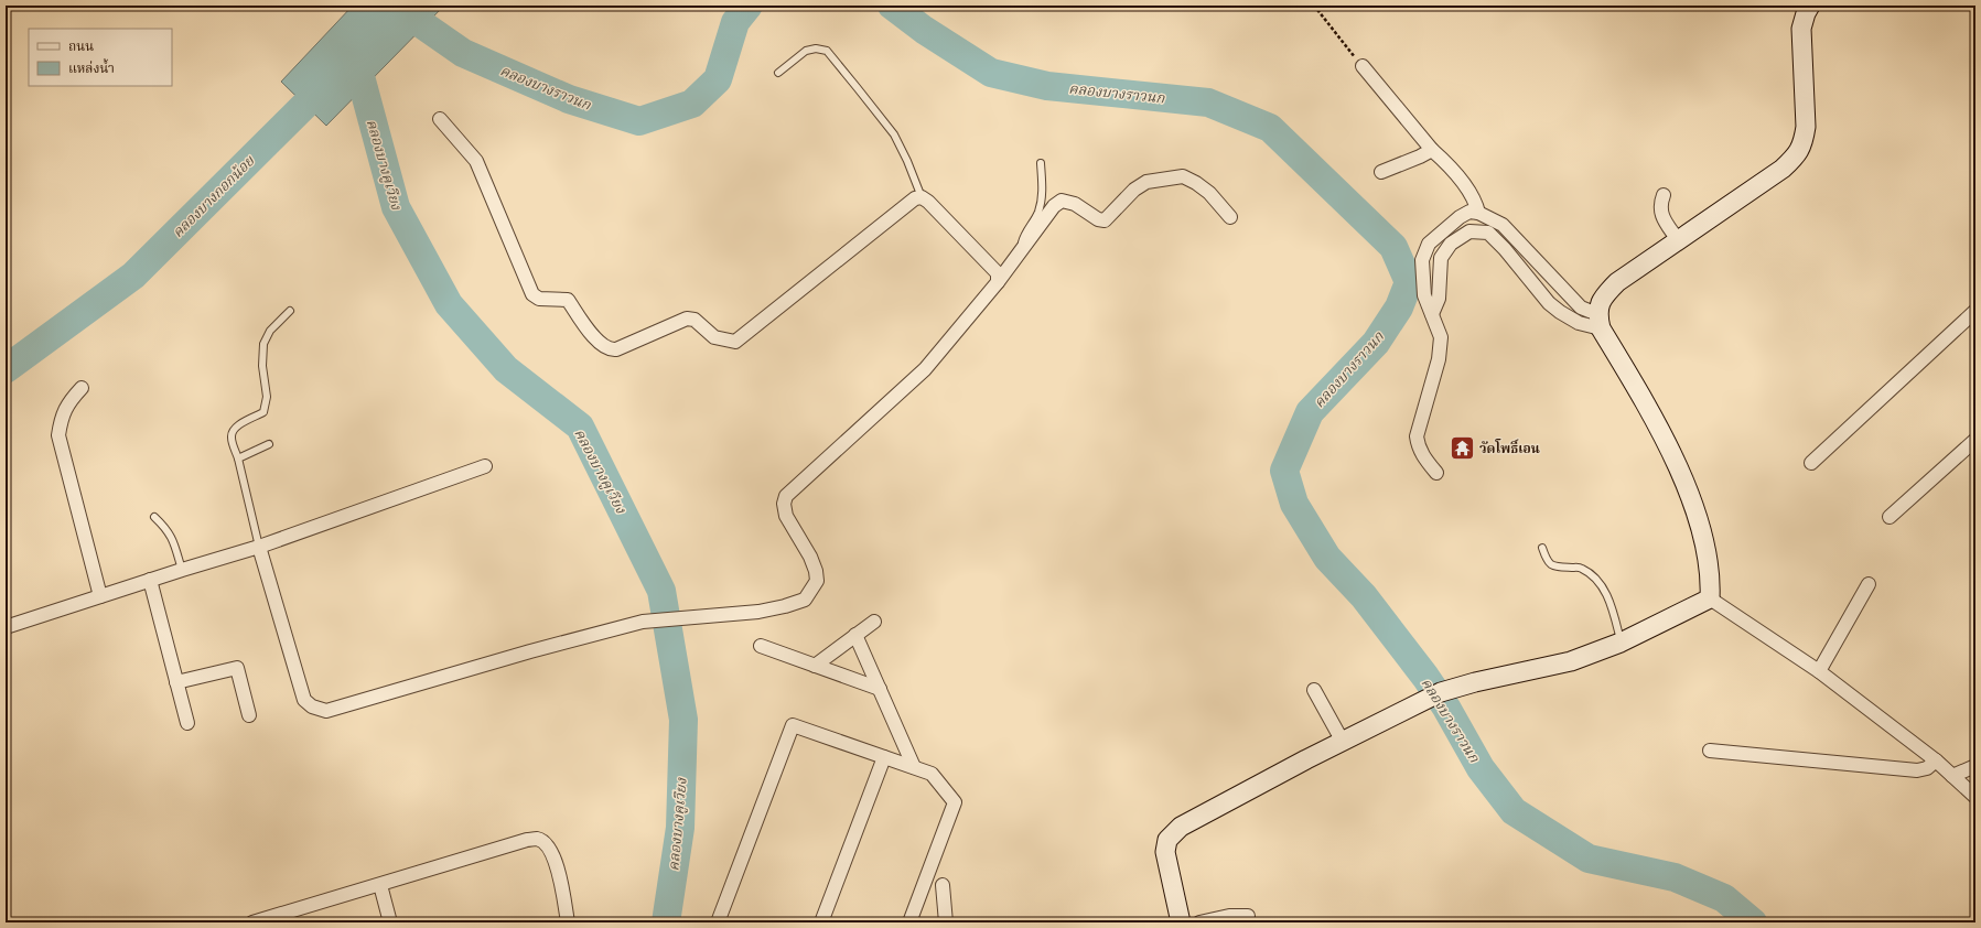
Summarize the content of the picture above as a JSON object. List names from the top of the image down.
{
  "water": ["คลองบางราวนก", "คลองบางคูเวียง", "คลองบางกอกน้อย"],
  "places": {
    "temple": ["วัดโพธิ์เอน"]
  },
  "legend": ["ถนน", "แหล่งน้ำ"]
}
